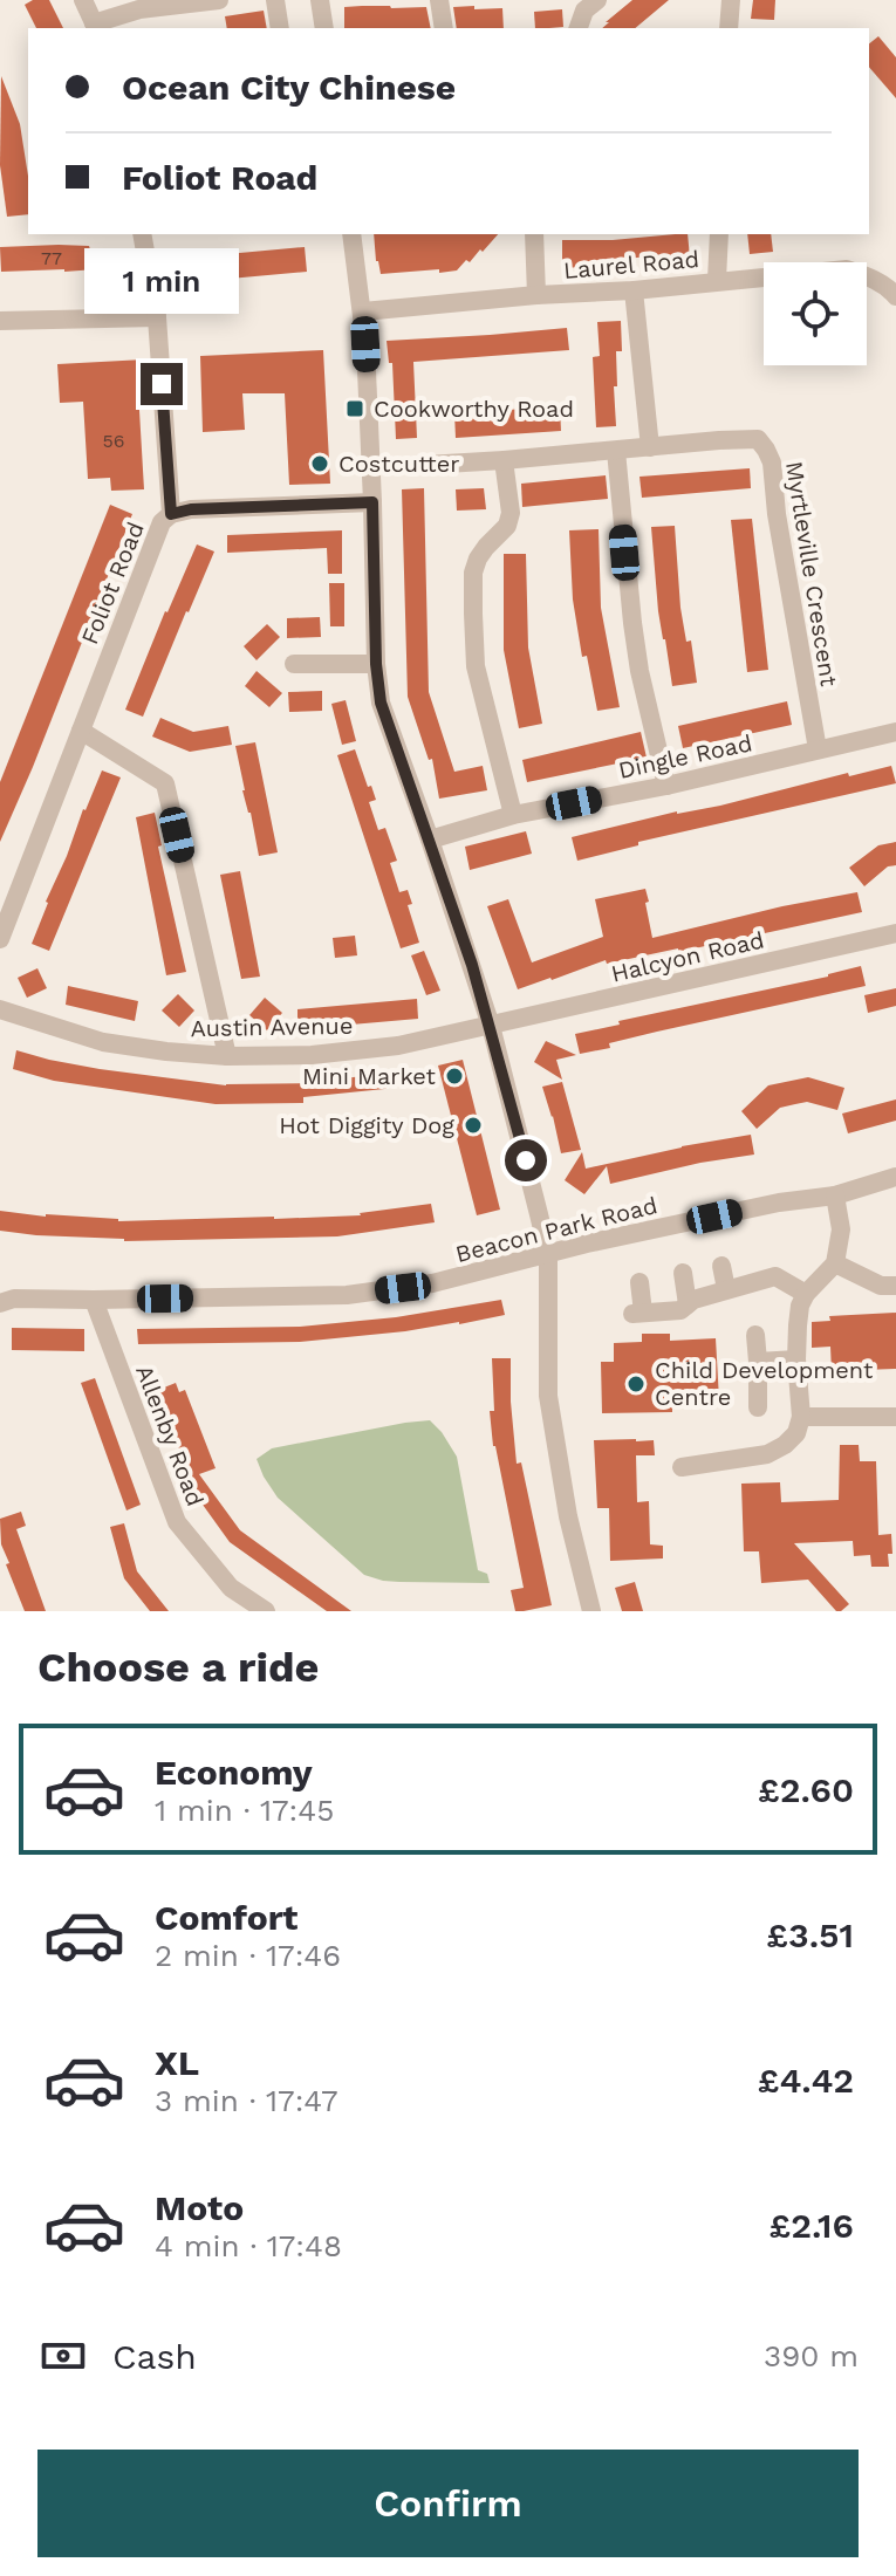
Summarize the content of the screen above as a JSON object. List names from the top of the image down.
{
  "streets": {
    "street": [
      "Laurel Road",
      "Myrtleville Crescent",
      "Foliot Road",
      "Dingle Road",
      "Halcyon Road",
      "Austin Avenue",
      "Beacon Park Road",
      "Allenby Road"
    ]
  },
  "crossings": [
    ["Myrtleville Crescent", "Dingle Road"],
    ["Halcyon Road", "Austin Avenue"],
    ["Beacon Park Road", "Allenby Road"]
  ],
  "places": {
    "transit": ["Cookworthy Road"],
    "other": [
      "Costcutter",
      "Mini Market",
      "Hot Diggity Dog",
      "Child Development Centre"
    ]
  },
  "house_numbers": ["77", "56"],
  "page": {
    "banner": ["Ocean City Chinese", "Foliot Road"],
    "bubble": "1 min",
    "heading": "Choose a ride",
    "list": [
      {
        "name": "Economy",
        "note": "1 min · 17:45",
        "value": "£2.60"
      },
      {
        "name": "Comfort",
        "note": "2 min · 17:46",
        "value": "£3.51"
      },
      {
        "name": "XL",
        "note": "3 min · 17:47",
        "value": "£4.42"
      },
      {
        "name": "Moto",
        "note": "4 min · 17:48",
        "value": "£2.16"
      }
    ],
    "pay": ["Cash", "390 m"],
    "buttons": "Confirm"
  }
}
